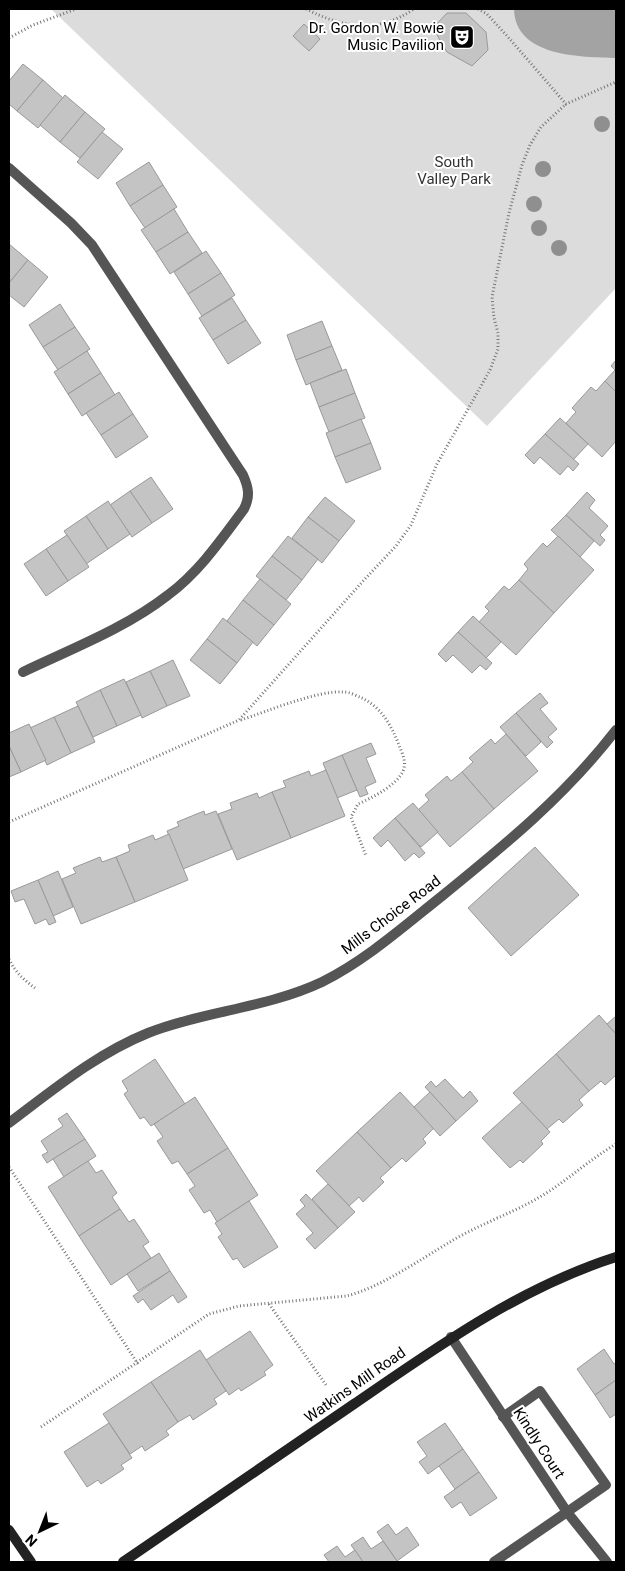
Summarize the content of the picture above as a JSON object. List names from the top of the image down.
{
  "streets": {
    "street": ["Mills Choice Road", "Watkins Mill Road", "Kindly Court"]
  },
  "crossings": [
    ["Watkins Mill Road", "Kindly Court"]
  ],
  "parks": ["South Valley Park"],
  "places": {
    "theatre": ["Dr. Gordon W. Bowie Music Pavilion"]
  },
  "north": "bottom left"
}
